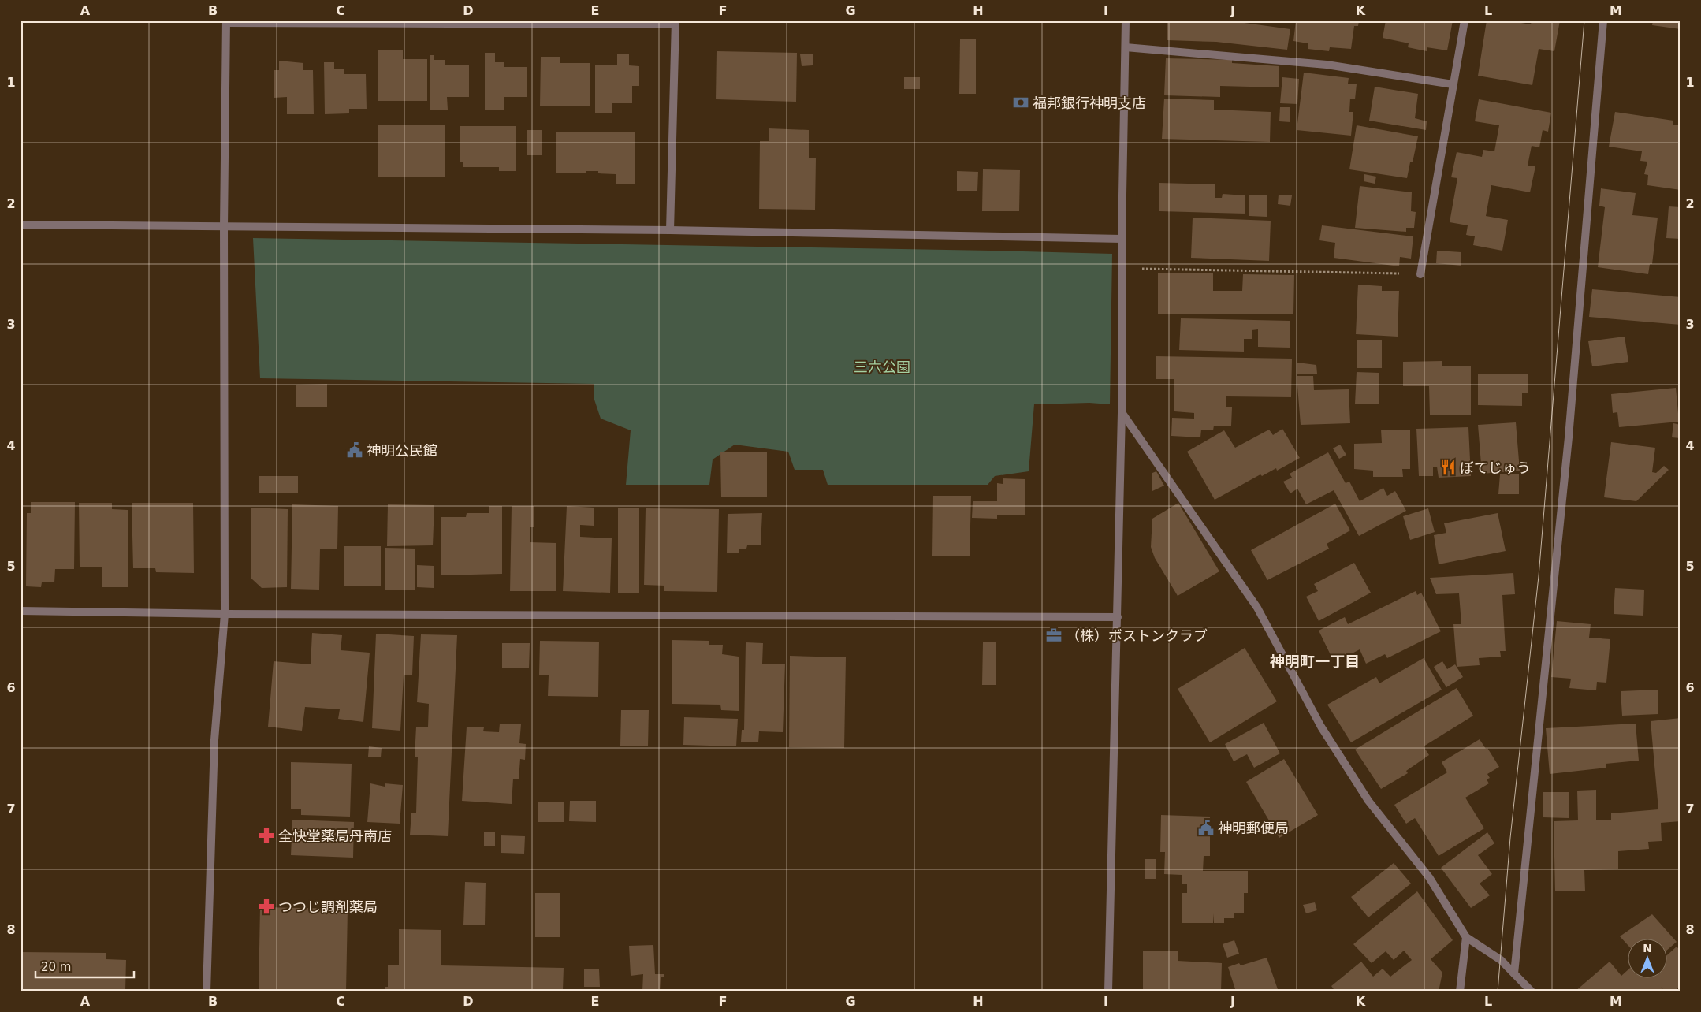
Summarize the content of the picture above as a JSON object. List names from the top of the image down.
{
  "districts": ["神明町一丁目"],
  "parks": ["三六公園"],
  "places": {
    "bank": ["福邦銀行神明支店"],
    "public building": ["神明公民館", "神明郵便局"],
    "restaurant": ["ぼてじゅう"],
    "office": ["（株）ボストンクラブ"],
    "pharmacy": ["全快堂薬局丹南店", "つつじ調剤薬局"]
  },
  "scale_bar": "20 m",
  "north": "top",
  "grid": {
    "columns": [
      "A",
      "B",
      "C",
      "D",
      "E",
      "F",
      "G",
      "H",
      "I",
      "J",
      "K",
      "L",
      "M"
    ],
    "rows": [
      "1",
      "2",
      "3",
      "4",
      "5",
      "6",
      "7",
      "8"
    ]
  }
}
